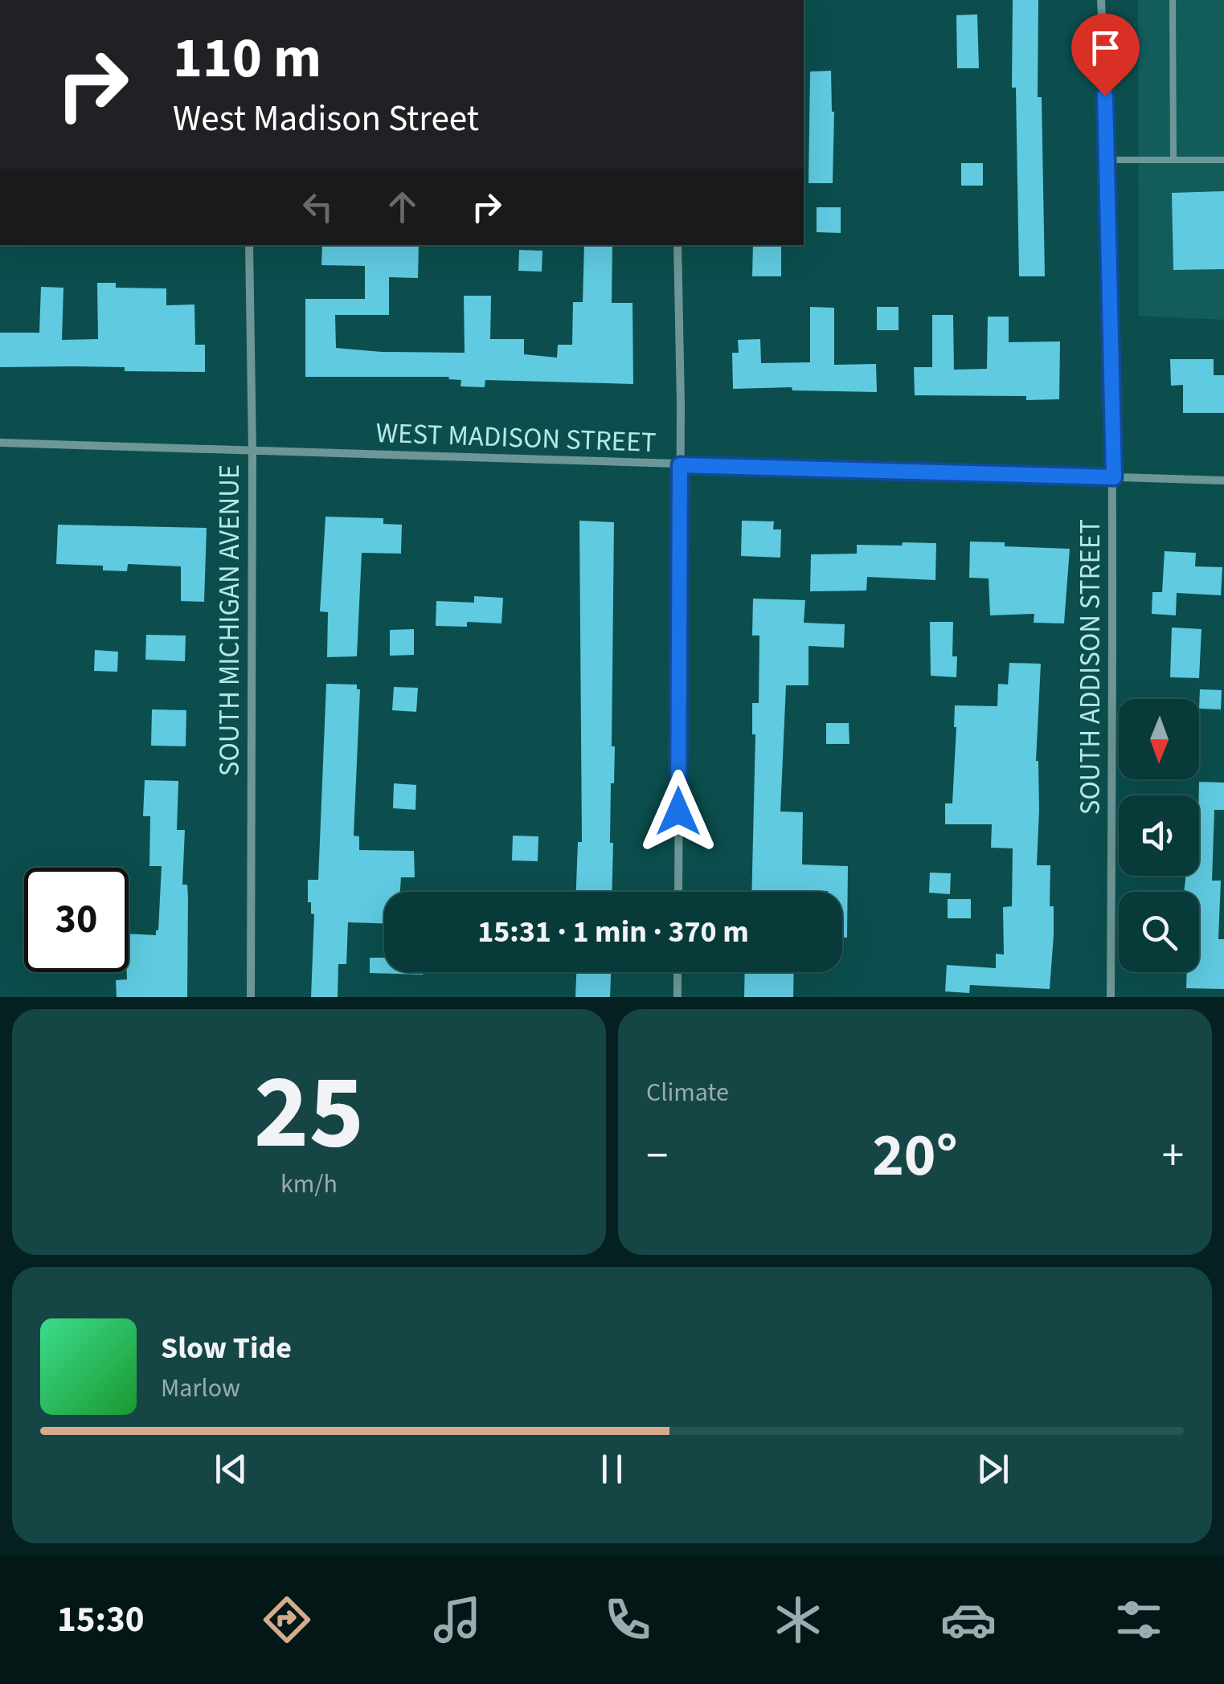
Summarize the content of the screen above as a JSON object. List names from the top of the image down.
{
  "streets": {
    "street": ["WEST MADISON STREET", "SOUTH MICHIGAN AVENUE", "SOUTH ADDISON STREET"]
  },
  "crossings": [
    ["WEST MADISON STREET", "SOUTH MICHIGAN AVENUE"],
    ["WEST MADISON STREET", "SOUTH ADDISON STREET"]
  ],
  "north": "bottom",
  "page": {
    "turn": ["110 m", "West Madison Street"],
    "limit": "30",
    "trip": "15:31 · 1 min · 370 m",
    "tile": [
      ["25", "km/h"],
      "Climate"
    ],
    "heat": ["−", "20°", "+"],
    "song": ["Slow Tide", "Marlow"],
    "tabs": "15:30"
  }
}
